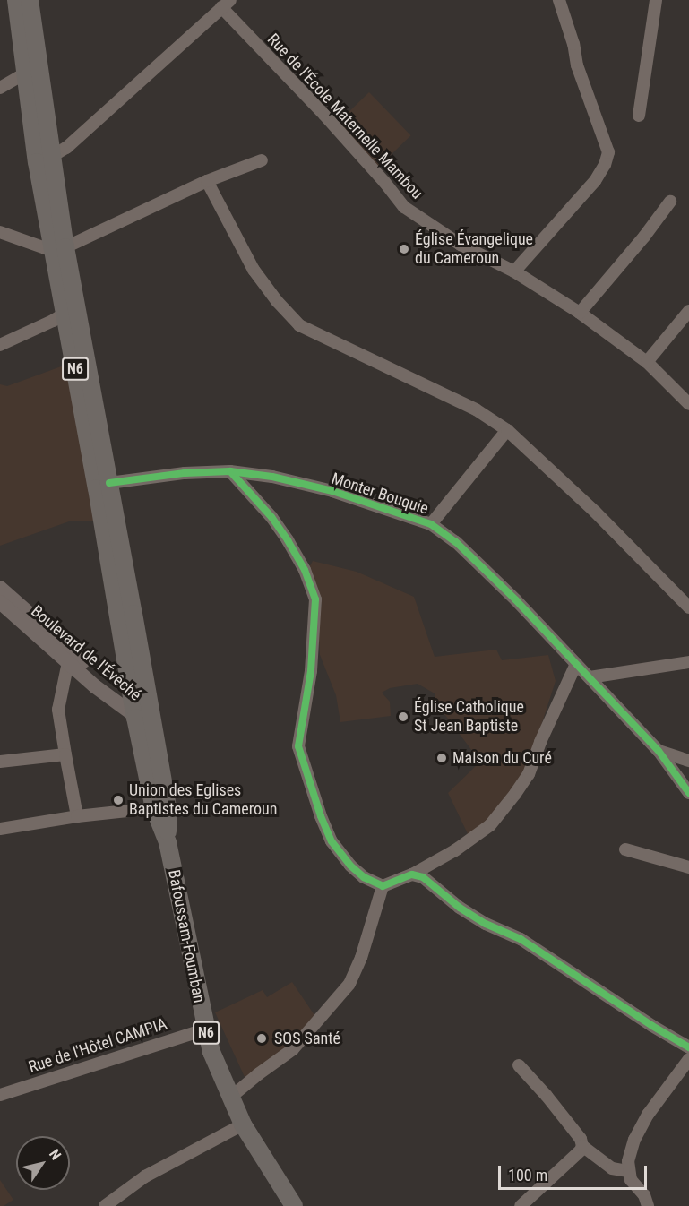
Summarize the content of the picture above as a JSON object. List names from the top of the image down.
{
  "streets": {
    "highway": ["N6", "Bafoussam-Foumban"],
    "main road": ["Boulevard de l'Évêché"],
    "street": ["Rue de l'École Maternelle Mambou", "Monter Bouquie", "Rue de l'Hôtel CAMPIA"]
  },
  "crossings": [
    ["N6", "Monter Bouquie"],
    ["N6", "Boulevard de l'Évêché"],
    ["N6", "Bafoussam-Foumban"],
    ["Bafoussam-Foumban", "Rue de l'Hôtel CAMPIA"]
  ],
  "places": [
    "Église Évangelique du Cameroun",
    "Église Catholique St Jean Baptiste",
    "Maison du Curé",
    "Union des Eglises Baptistes du Cameroun",
    "SOS Santé"
  ],
  "scale_bar": "100 m",
  "north": "top right"
}
